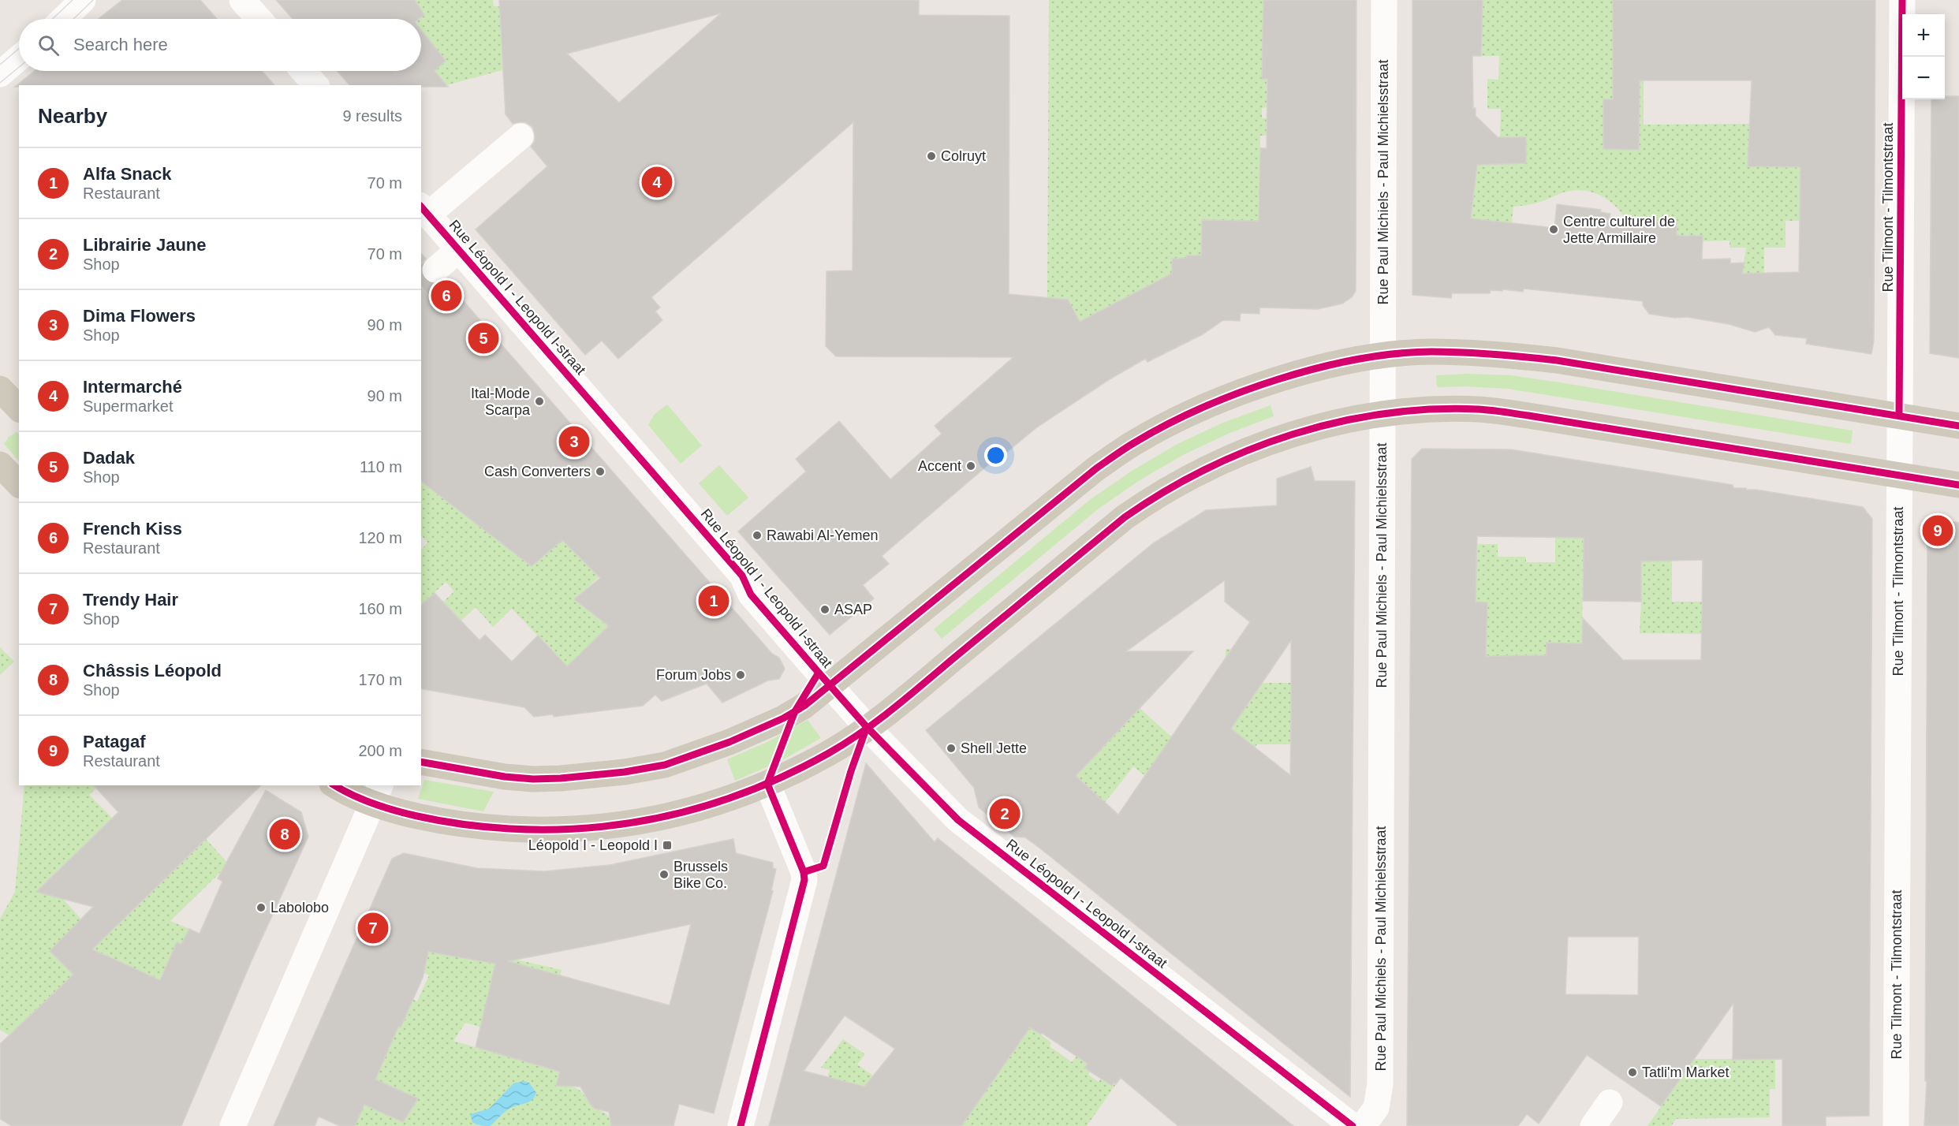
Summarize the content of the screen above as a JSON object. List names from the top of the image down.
{
  "streets": {
    "street": ["Rue Paul Michiels - Paul Michielsstraat", "Rue Tilmont - Tilmontstraat", "Rue Léopold I - Leopold I-straat"]
  },
  "places": {
    "other": [
      "Colruyt",
      "Centre culturel de Jette Armillaire",
      "Ital-Mode Scarpa",
      "Accent",
      "Cash Converters",
      "Rawabi Al-Yemen",
      "ASAP",
      "Forum Jobs",
      "Shell Jette",
      "Brussels Bike Co.",
      "Labolobo",
      "Tatli'm Market"
    ],
    "transit": ["Léopold I - Leopold I"]
  },
  "page": {
    "map_buttons": ["+", "−"],
    "search": "Search here",
    "heading": ["Nearby", "9 results"],
    "list": [
      {
        "mark": "1",
        "name": "Alfa Snack",
        "note": "Restaurant",
        "value": "70 m"
      },
      {
        "mark": "2",
        "name": "Librairie Jaune",
        "note": "Shop",
        "value": "70 m"
      },
      {
        "mark": "3",
        "name": "Dima Flowers",
        "note": "Shop",
        "value": "90 m"
      },
      {
        "mark": "4",
        "name": "Intermarché",
        "note": "Supermarket",
        "value": "90 m"
      },
      {
        "mark": "5",
        "name": "Dadak",
        "note": "Shop",
        "value": "110 m"
      },
      {
        "mark": "6",
        "name": "French Kiss",
        "note": "Restaurant",
        "value": "120 m"
      },
      {
        "mark": "7",
        "name": "Trendy Hair",
        "note": "Shop",
        "value": "160 m"
      },
      {
        "mark": "8",
        "name": "Châssis Léopold",
        "note": "Shop",
        "value": "170 m"
      },
      {
        "mark": "9",
        "name": "Patagaf",
        "note": "Restaurant",
        "value": "200 m"
      }
    ],
    "pins": [
      "4",
      "6",
      "5",
      "3",
      "9",
      "1",
      "2",
      "8",
      "7"
    ]
  }
}
